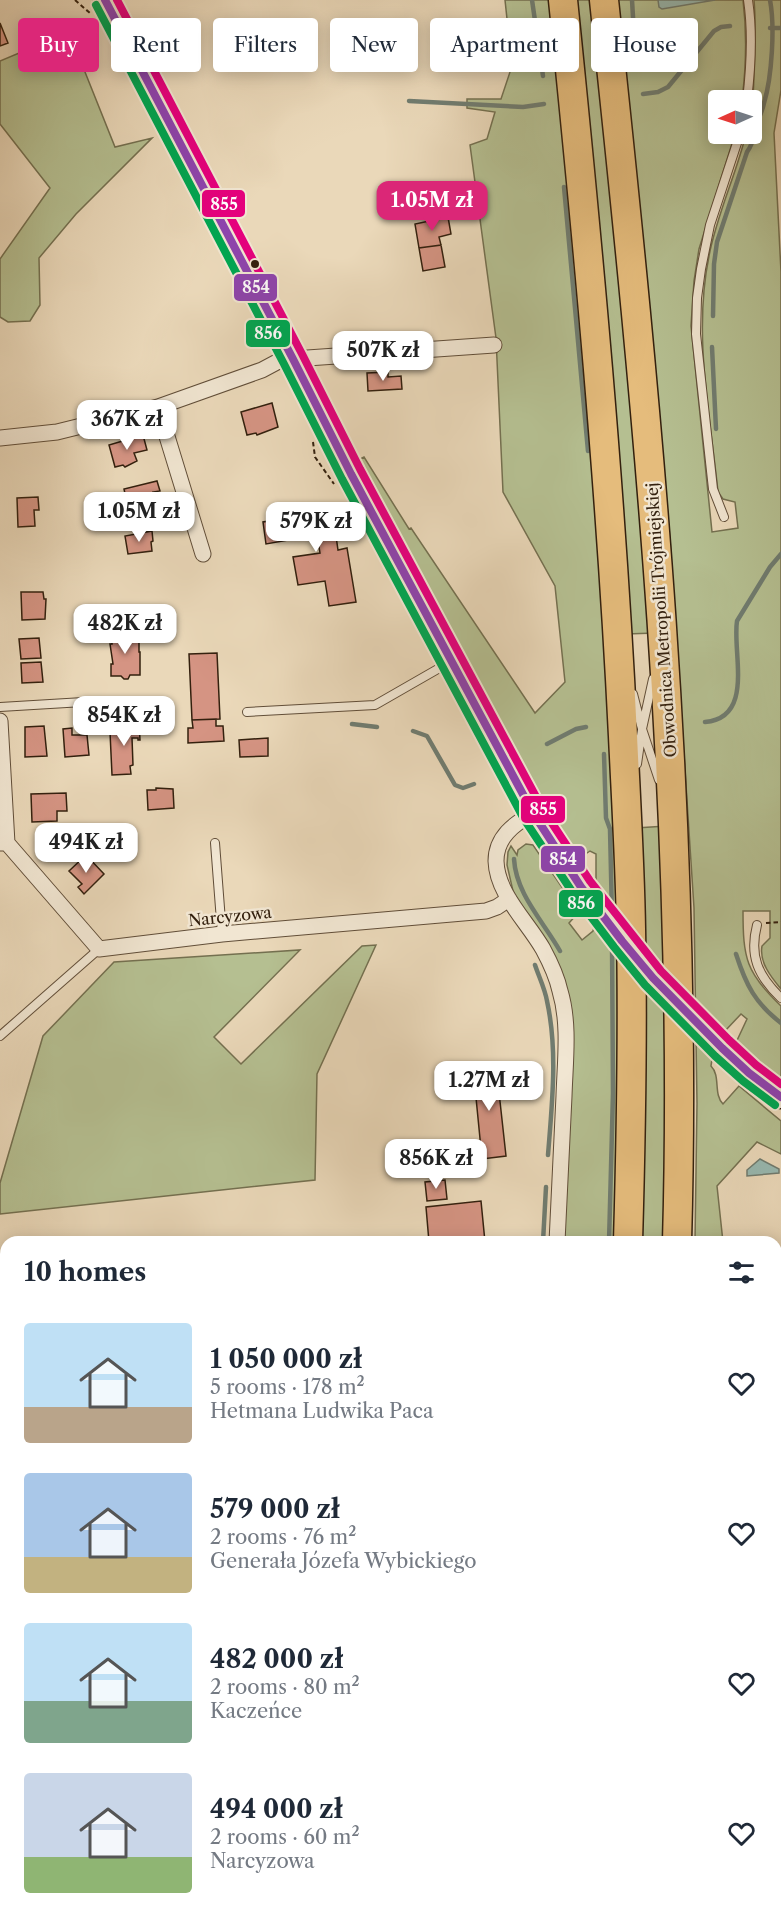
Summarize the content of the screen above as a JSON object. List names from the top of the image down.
{
  "streets": {
    "highway": ["Obwodnica Metropolii Trójmiejskiej"],
    "street": ["Narcyzowa"]
  },
  "lines": ["transit line 854", "transit line 855", "transit line 856"],
  "north": "left",
  "page": {
    "chip": [
      "Buy",
      "Rent",
      "Filters",
      "New",
      "Apartment",
      "House"
    ],
    "price": [
      "1.05M zł",
      "507K zł",
      "367K zł",
      "1.05M zł",
      "579K zł",
      "482K zł",
      "854K zł",
      "494K zł",
      "1.27M zł",
      "856K zł"
    ],
    "heading": "10 homes",
    "list": [
      {
        "name": "1 050 000 zł",
        "note": "5 rooms · 178 m² · Hetmana Ludwika Paca"
      },
      {
        "name": "579 000 zł",
        "note": "2 rooms · 76 m² · Generała Józefa Wybickiego"
      },
      {
        "name": "482 000 zł",
        "note": "2 rooms · 80 m² · Kaczeńce"
      },
      {
        "name": "494 000 zł",
        "note": "2 rooms · 60 m² · Narcyzowa"
      }
    ]
  }
}
